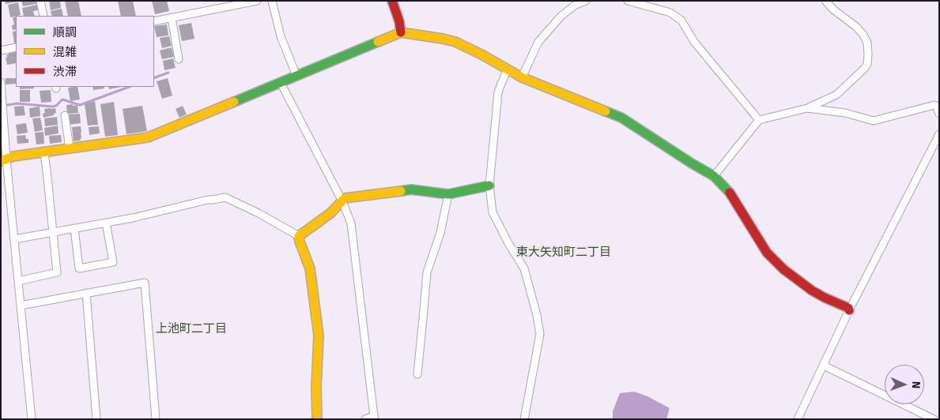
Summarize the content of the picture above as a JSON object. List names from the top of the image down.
{
  "districts": ["東大矢知町二丁目", "上池町二丁目"],
  "legend": ["順調", "混雑", "渋滞"],
  "north": "right"
}
